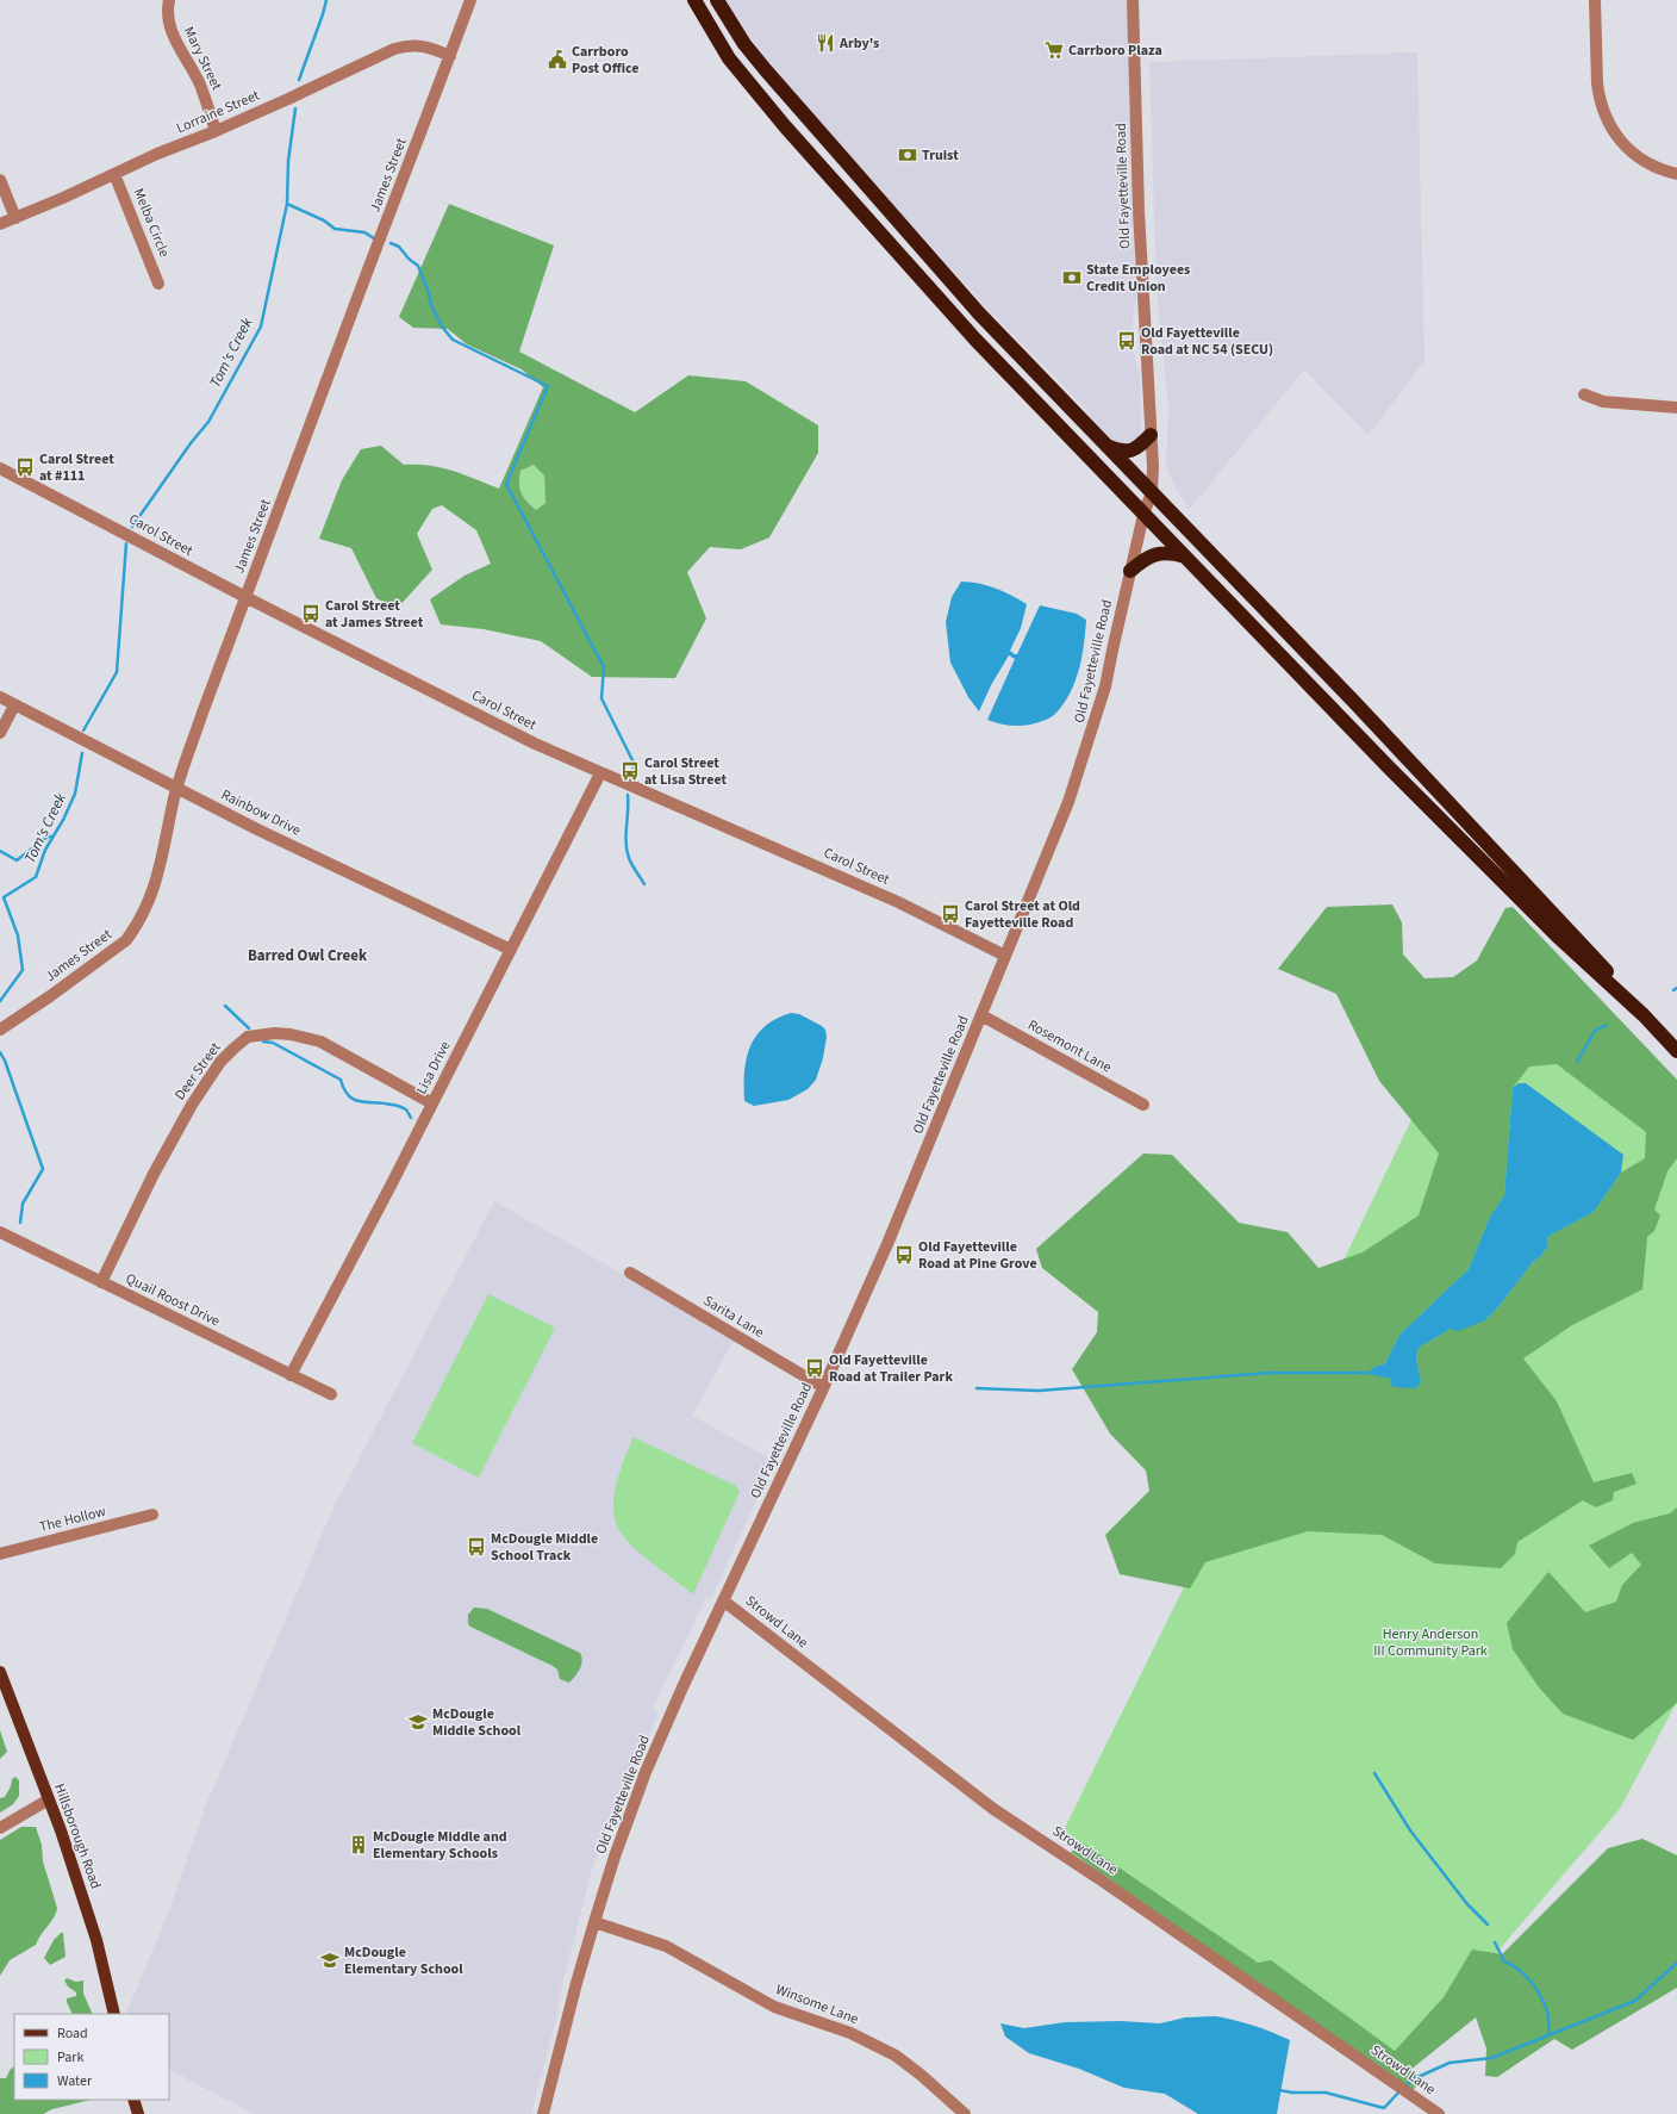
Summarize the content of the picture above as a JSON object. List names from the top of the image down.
{
  "streets": {
    "main road": ["Hillsborough Road"],
    "street": [
      "Mary Street",
      "Lorraine Street",
      "James Street",
      "Old Fayetteville Road",
      "Melba Circle",
      "Carol Street",
      "Rainbow Drive",
      "Rosemont Lane",
      "Lisa Drive",
      "Deer Street",
      "Quail Roost Drive",
      "Sarita Lane",
      "The Hollow",
      "Strowd Lane",
      "Winsome Lane"
    ]
  },
  "crossings": [
    ["Mary Street", "Lorraine Street"],
    ["Lorraine Street", "James Street"],
    ["Lorraine Street", "Melba Circle"],
    ["James Street", "Carol Street"],
    ["James Street", "Rainbow Drive"],
    ["Old Fayetteville Road", "Carol Street"],
    ["Old Fayetteville Road", "Rosemont Lane"],
    ["Old Fayetteville Road", "Sarita Lane"],
    ["Old Fayetteville Road", "Strowd Lane"],
    ["Old Fayetteville Road", "Winsome Lane"],
    ["Carol Street", "Lisa Drive"],
    ["Rainbow Drive", "Lisa Drive"],
    ["Lisa Drive", "Deer Street"],
    ["Lisa Drive", "Quail Roost Drive"],
    ["Deer Street", "Quail Roost Drive"]
  ],
  "districts": ["Barred Owl Creek"],
  "water": ["Tom's Creek"],
  "parks": ["Henry Anderson III Community Park"],
  "places": {
    "restaurant": ["Arby's"],
    "supermarket": ["Carrboro Plaza"],
    "public building": ["Carrboro Post Office"],
    "bank": ["Truist", "State Employees Credit Union"],
    "bus stop": [
      "Old Fayetteville Road at NC 54 (SECU)",
      "Carol Street at #111",
      "Carol Street at James Street",
      "Carol Street at Lisa Street",
      "Carol Street at Old Fayetteville Road",
      "Old Fayetteville Road at Pine Grove",
      "Old Fayetteville Road at Trailer Park",
      "McDougle Middle School Track"
    ],
    "school or university": ["McDougle Middle School", "McDougle Elementary School"],
    "building": ["McDougle Middle and Elementary Schools"]
  },
  "legend": ["Road", "Park", "Water"]
}
